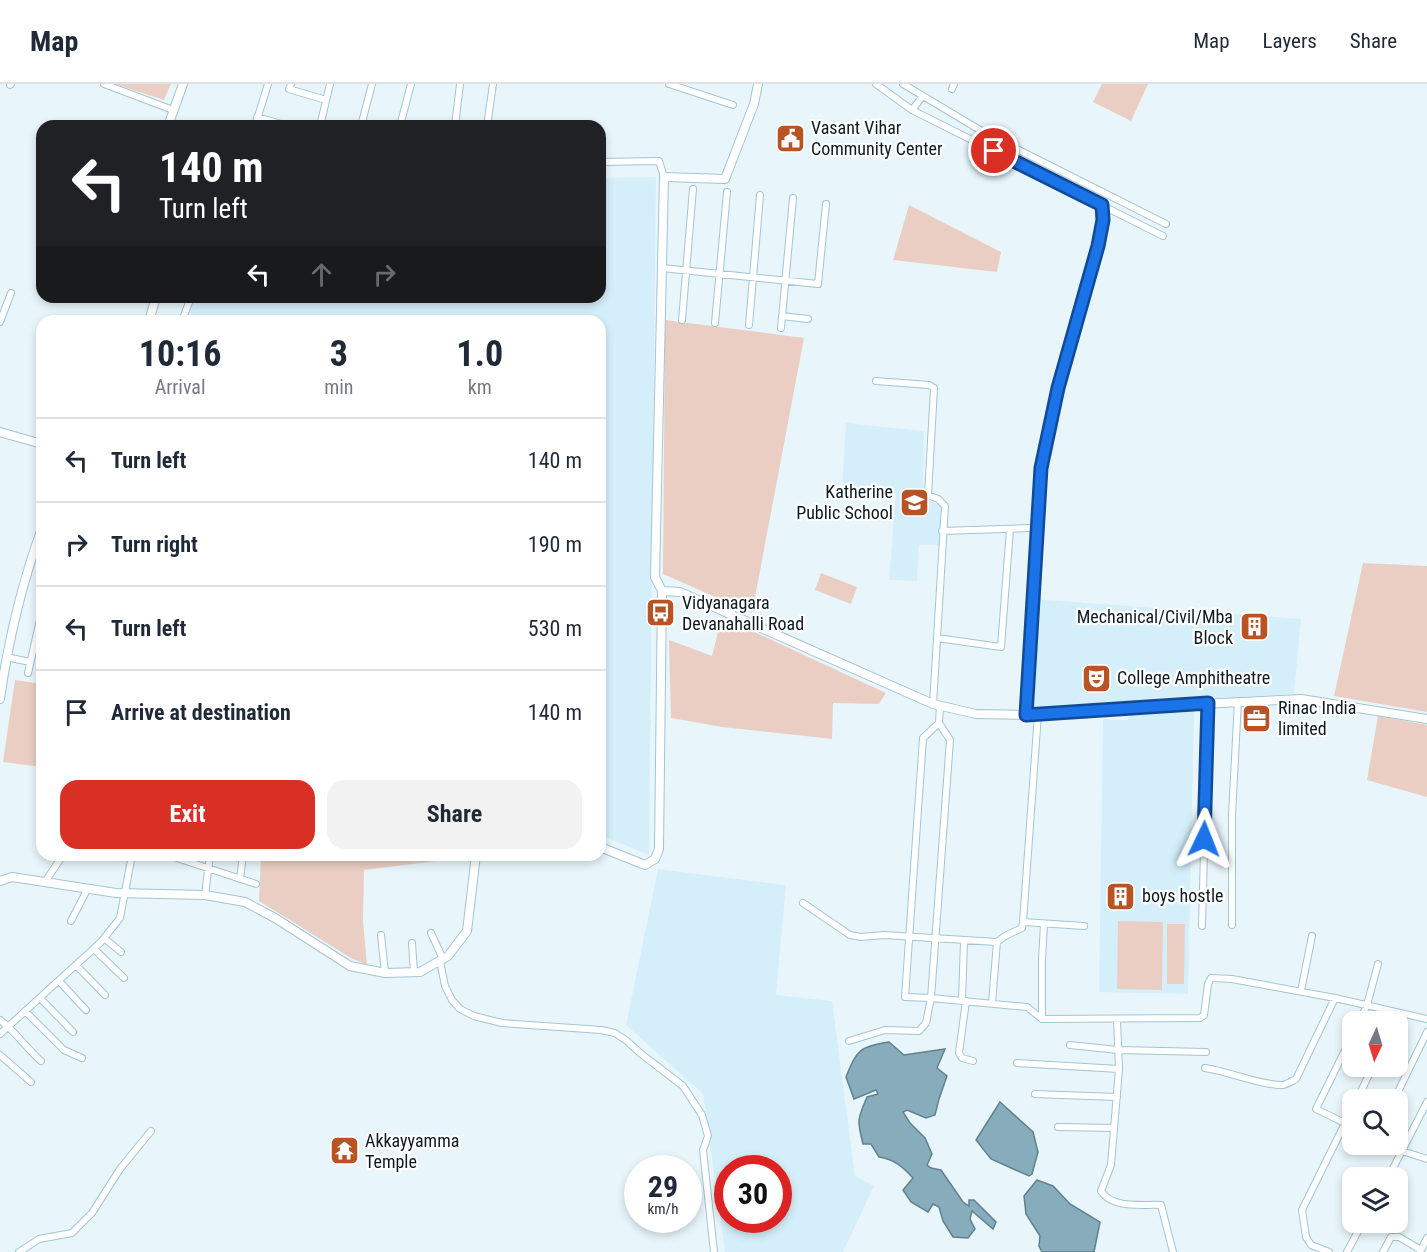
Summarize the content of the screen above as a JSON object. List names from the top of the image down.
{
  "places": {
    "public building": ["Vasant Vihar Community Center"],
    "school or university": ["Katherine Public School"],
    "bus stop": ["Vidyanagara Devanahalli Road"],
    "building": ["Mechanical/Civil/Mba Block", "boys hostle"],
    "theatre": ["College Amphitheatre"],
    "office": ["Rinac India limited"],
    "temple": ["Akkayyamma Temple"]
  },
  "north": "bottom",
  "page": {
    "header": "Map",
    "nav": ["Map", "Layers", "Share"],
    "turn": ["140 m", "Turn left"],
    "eta": [
      "10:16",
      "Arrival",
      "3",
      "min",
      "1.0",
      "km"
    ],
    "list": [
      {
        "name": "Turn left",
        "value": "140 m"
      },
      {
        "name": "Turn right",
        "value": "190 m"
      },
      {
        "name": "Turn left",
        "value": "530 m"
      },
      {
        "name": "Arrive at destination",
        "value": "140 m"
      }
    ],
    "buttons": ["Exit", "Share"],
    "speed": "29 km/h",
    "limit": "30"
  }
}
